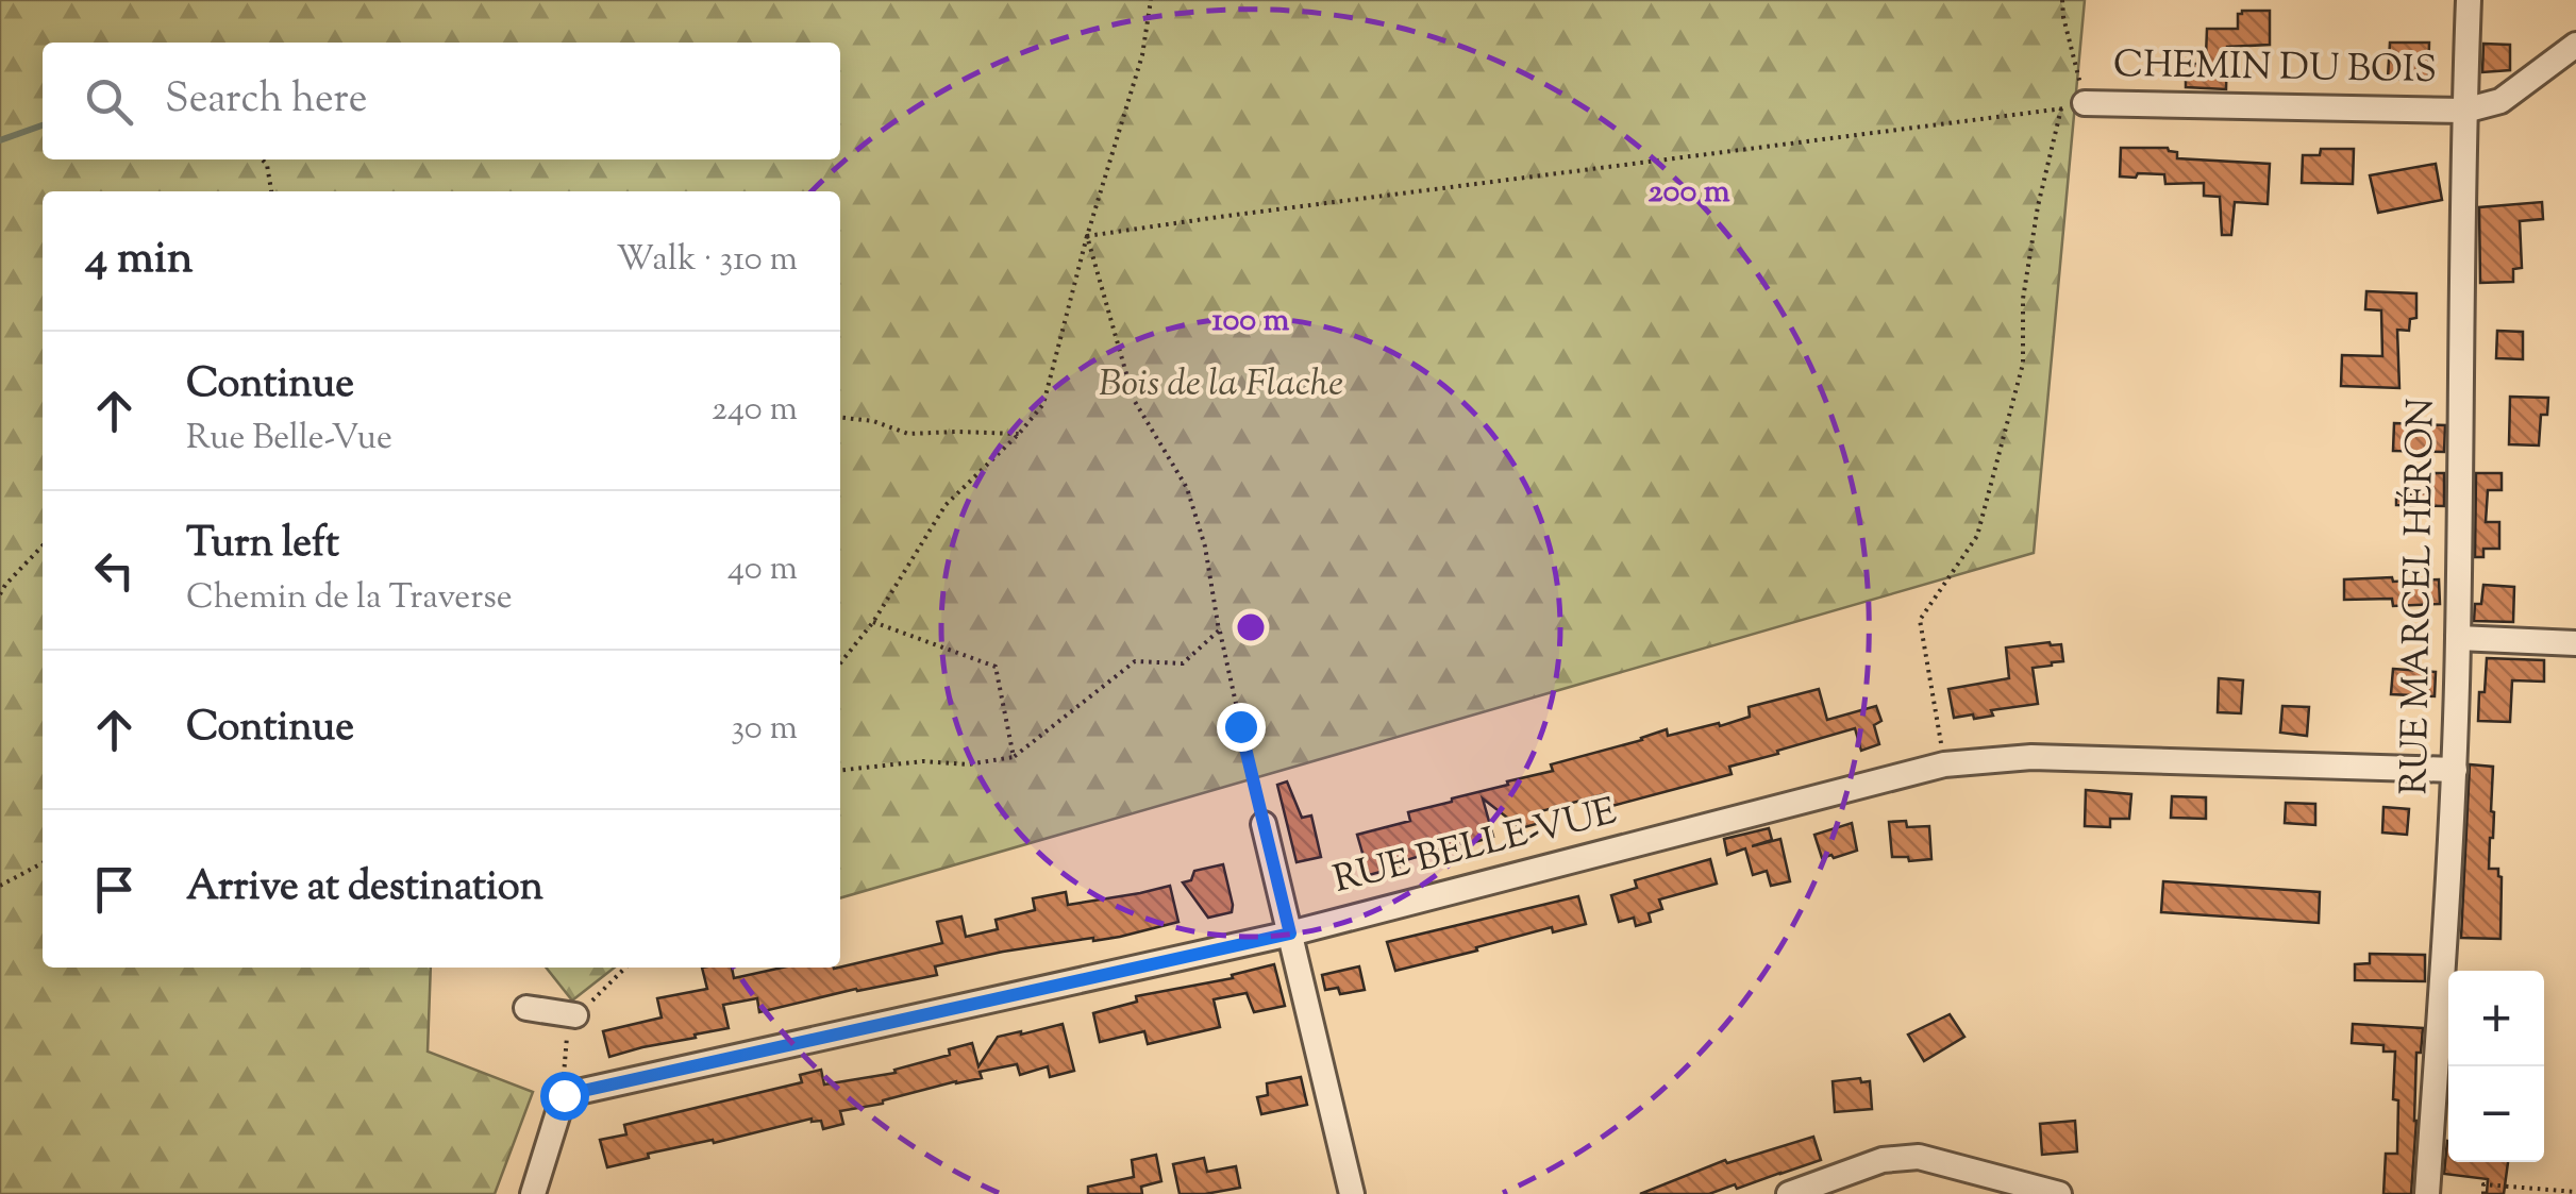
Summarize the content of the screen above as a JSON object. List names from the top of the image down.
{
  "streets": {
    "street": ["CHEMIN DU BOIS", "RUE MARCEL HÉRON", "RUE BELLE-VUE"]
  },
  "crossings": [
    ["CHEMIN DU BOIS", "RUE MARCEL HÉRON"],
    ["RUE MARCEL HÉRON", "RUE BELLE-VUE"]
  ],
  "parks": ["Bois de la Flache"],
  "page": {
    "search": "Search here",
    "heading": ["4 min", "Walk · 310 m"],
    "list": [
      ["Continue", "Rue Belle-Vue", "240 m"],
      ["Turn left", "Chemin de la Traverse", "40 m"],
      ["Continue", "30 m"],
      "Arrive at destination"
    ],
    "map_buttons": ["+", "−"]
  },
  "rings": ["200 m", "100 m"]
}
